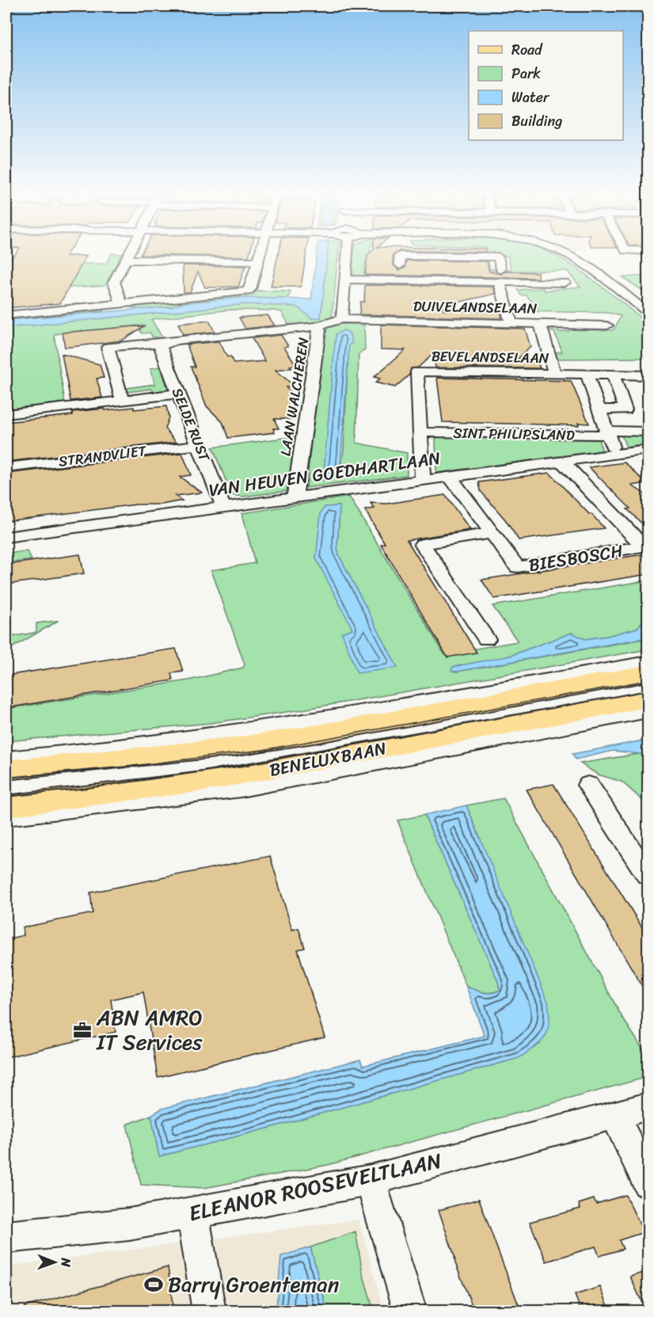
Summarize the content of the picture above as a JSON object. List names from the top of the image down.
{
  "streets": {
    "main road": ["BENELUXBAAN"],
    "street": [
      "DUIVELANDSELAAN",
      "BEVELANDSELAAN",
      "LAAN WALCHEREN",
      "SELDE RUST",
      "SINT PHILIPSLAND",
      "STRANDVLIET",
      "VAN HEUVEN GOEDHARTLAAN",
      "BIESBOSCH",
      "ELEANOR ROOSEVELTLAAN"
    ]
  },
  "crossings": [
    ["DUIVELANDSELAAN", "LAAN WALCHEREN"],
    ["BEVELANDSELAAN", "SINT PHILIPSLAND"],
    ["BEVELANDSELAAN", "VAN HEUVEN GOEDHARTLAAN"],
    ["LAAN WALCHEREN", "VAN HEUVEN GOEDHARTLAAN"],
    ["SELDE RUST", "STRANDVLIET"],
    ["SELDE RUST", "VAN HEUVEN GOEDHARTLAAN"],
    ["VAN HEUVEN GOEDHARTLAAN", "BIESBOSCH"]
  ],
  "places": {
    "office": ["ABN AMRO IT Services"],
    "sports": ["Barry Groenteman"]
  },
  "legend": [
    "Road",
    "Park",
    "Water",
    "Building"
  ],
  "north": "right"
}
